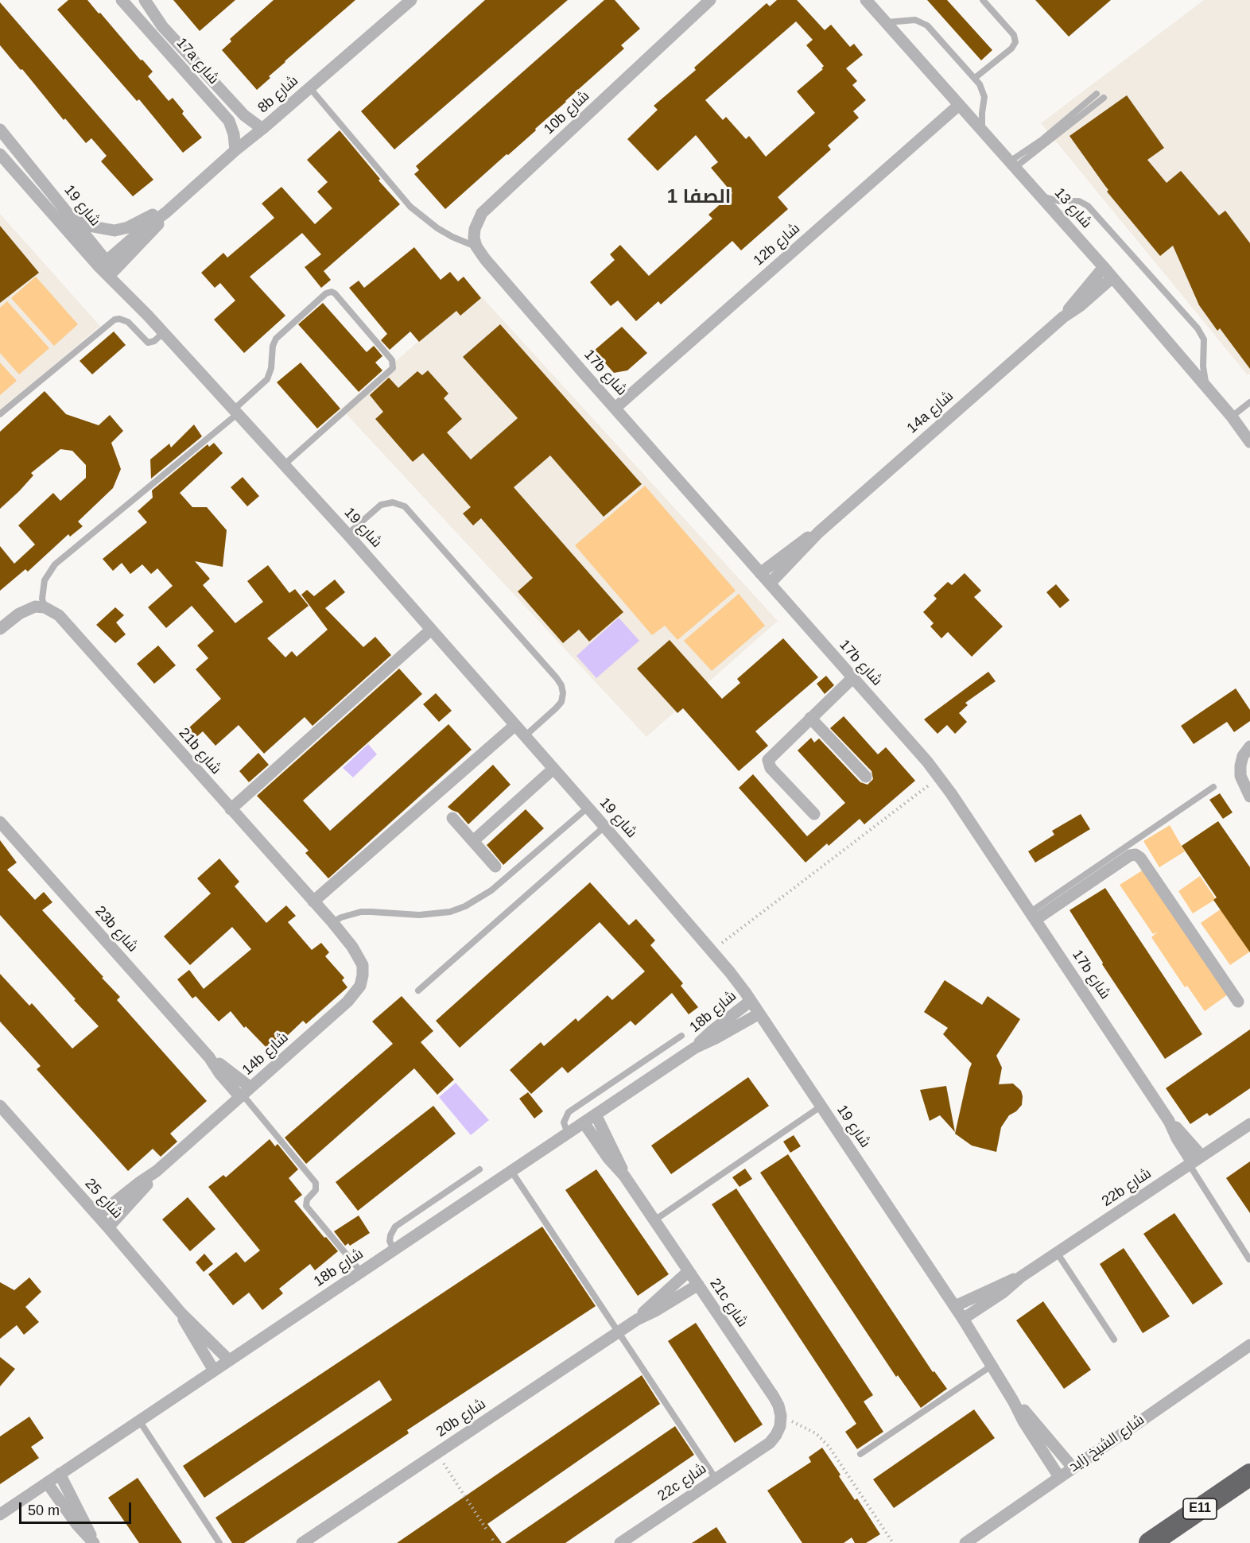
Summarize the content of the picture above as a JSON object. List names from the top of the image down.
{
  "streets": {
    "highway": ["E11"],
    "street": [
      "17a شارع",
      "8b شارع",
      "10b شارع",
      "شارع 19",
      "شارع 13",
      "12b شارع",
      "17b شارع",
      "14a شارع",
      "21b شارع",
      "23b شارع",
      "18b شارع",
      "14b شارع",
      "22b شارع",
      "شارع 25",
      "21c شارع",
      "20b شارع",
      "شارع الشيخ زايد",
      "22c شارع"
    ]
  },
  "crossings": [
    ["17a شارع", "8b شارع"],
    ["8b شارع", "شارع 19"],
    ["10b شارع", "17b شارع"],
    ["شارع 19", "18b شارع"],
    ["شارع 19", "22b شارع"],
    ["شارع 19", "شارع الشيخ زايد"],
    ["شارع 13", "12b شارع"],
    ["شارع 13", "14a شارع"],
    ["12b شارع", "17b شارع"],
    ["17b شارع", "14a شارع"],
    ["17b شارع", "22b شارع"],
    ["21b شارع", "14b شارع"],
    ["23b شارع", "14b شارع"],
    ["18b شارع", "شارع 25"],
    ["18b شارع", "21c شارع"],
    ["14b شارع", "شارع 25"],
    ["21c شارع", "20b شارع"],
    ["21c شارع", "22c شارع"]
  ],
  "districts": ["الصفا 1"],
  "scale_bar": "50 m"
}
